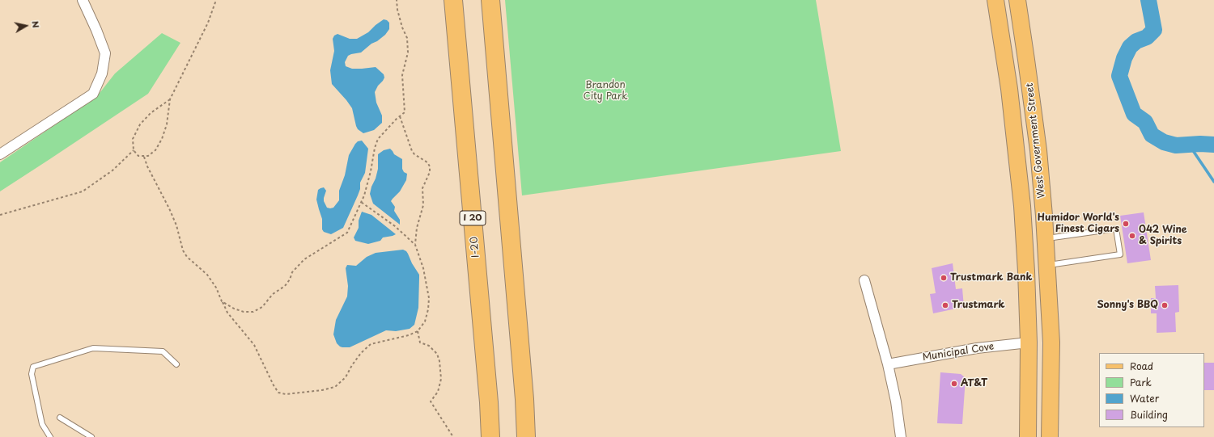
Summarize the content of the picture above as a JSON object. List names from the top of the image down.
{
  "streets": {
    "highway": ["I 20", "I-20"],
    "main road": ["West Government Street"],
    "street": ["Municipal Cove"]
  },
  "parks": ["Brandon City Park"],
  "places": [
    "Humidor World's Finest Cigars",
    "042 Wine & Spirits",
    "Trustmark Bank",
    "Trustmark",
    "Sonny's BBQ",
    "AT&T"
  ],
  "legend": [
    "Road",
    "Park",
    "Water",
    "Building"
  ],
  "north": "right"
}
